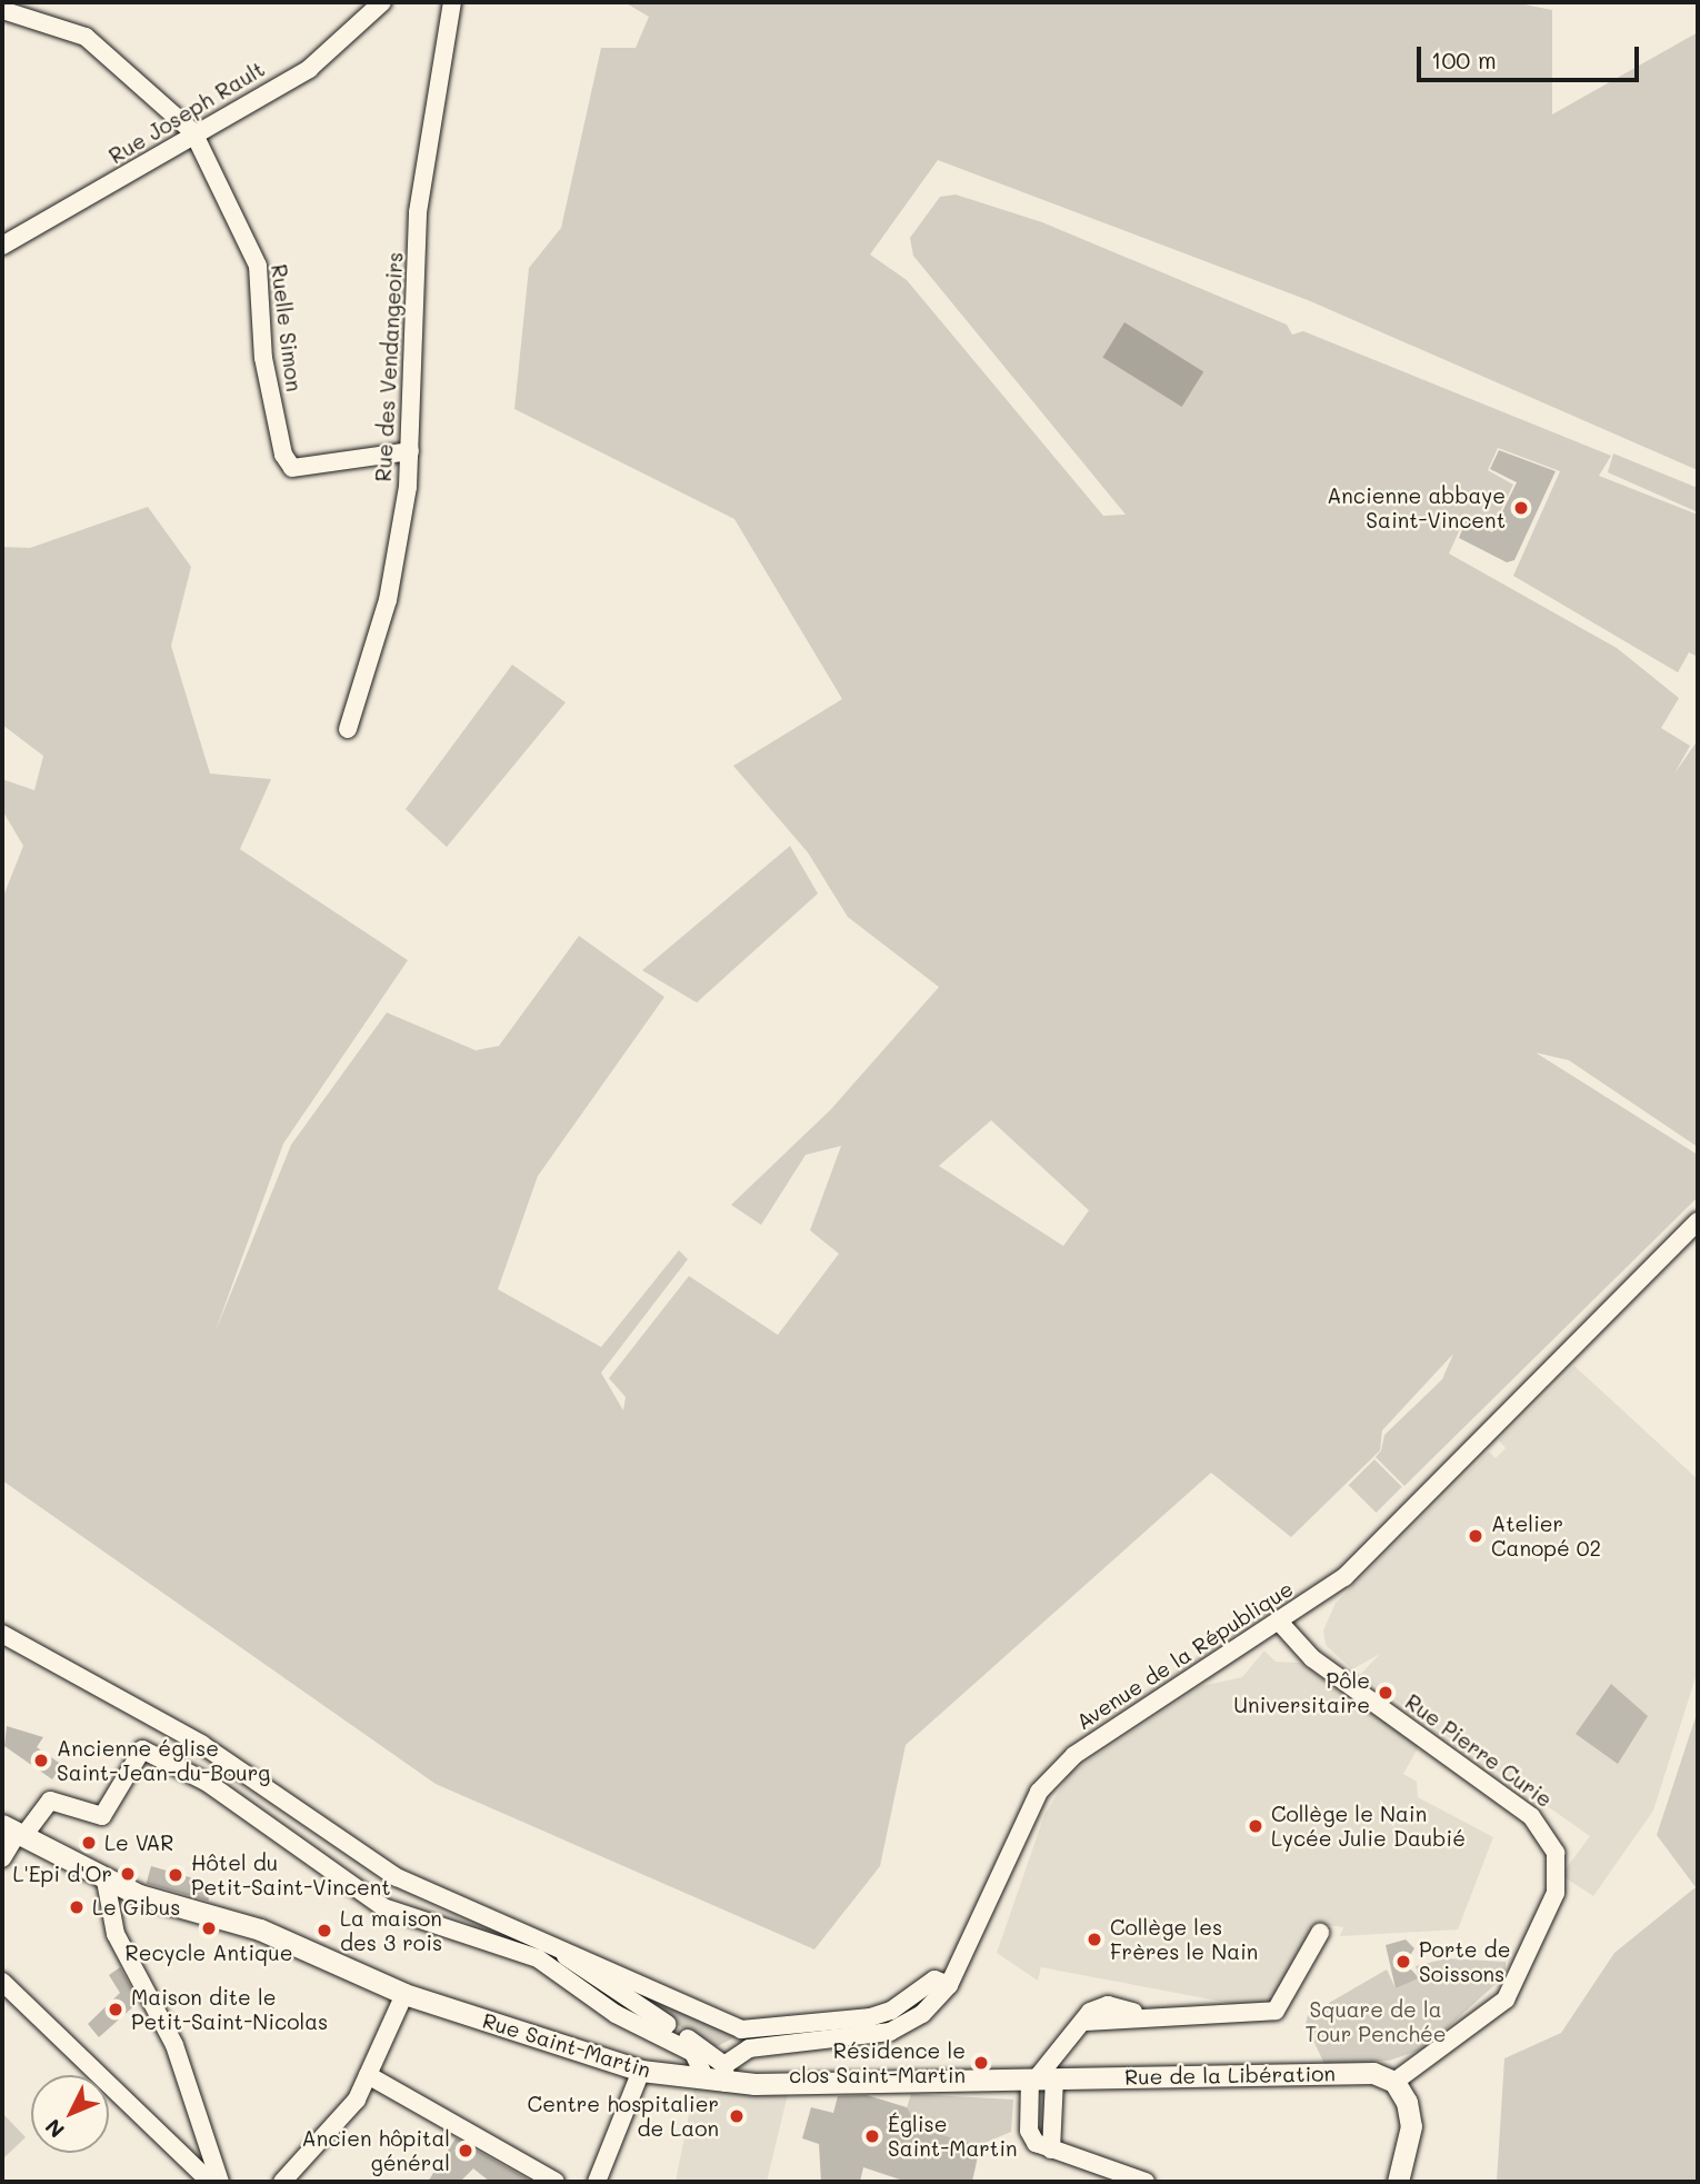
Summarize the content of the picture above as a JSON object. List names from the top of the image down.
{
  "streets": {
    "main road": ["Rue Saint-Martin", "Rue de la Libération"],
    "street": [
      "Rue Joseph Rault",
      "Ruelle Simon",
      "Rue des Vendangeoirs",
      "Avenue de la République",
      "Rue Pierre Curie"
    ]
  },
  "crossings": [
    ["Rue Joseph Rault", "Ruelle Simon"],
    ["Ruelle Simon", "Rue des Vendangeoirs"],
    ["Avenue de la République", "Rue Pierre Curie"],
    ["Avenue de la République", "Rue Saint-Martin"],
    ["Rue Pierre Curie", "Rue de la Libération"],
    ["Rue Saint-Martin", "Rue de la Libération"]
  ],
  "parks": ["Square de la Tour Penchée"],
  "places": [
    "Ancienne abbaye Saint-Vincent",
    "Atelier Canopé 02",
    "Pôle Universitaire",
    "Ancienne église Saint-Jean-du-Bourg",
    "Collège le Nain Lycée Julie Daubié",
    "Le VAR",
    "L'Epi d'Or",
    "Hôtel du Petit-Saint-Vincent",
    "Le Gibus",
    "Recycle Antique",
    "La maison des 3 rois",
    "Collège les Frères le Nain",
    "Porte de Soissons",
    "Maison dite le Petit-Saint-Nicolas",
    "Résidence le clos Saint-Martin",
    "Centre hospitalier de Laon",
    "Église Saint-Martin",
    "Ancien hôpital général"
  ],
  "scale_bar": "100 m",
  "north": "bottom left"
}
